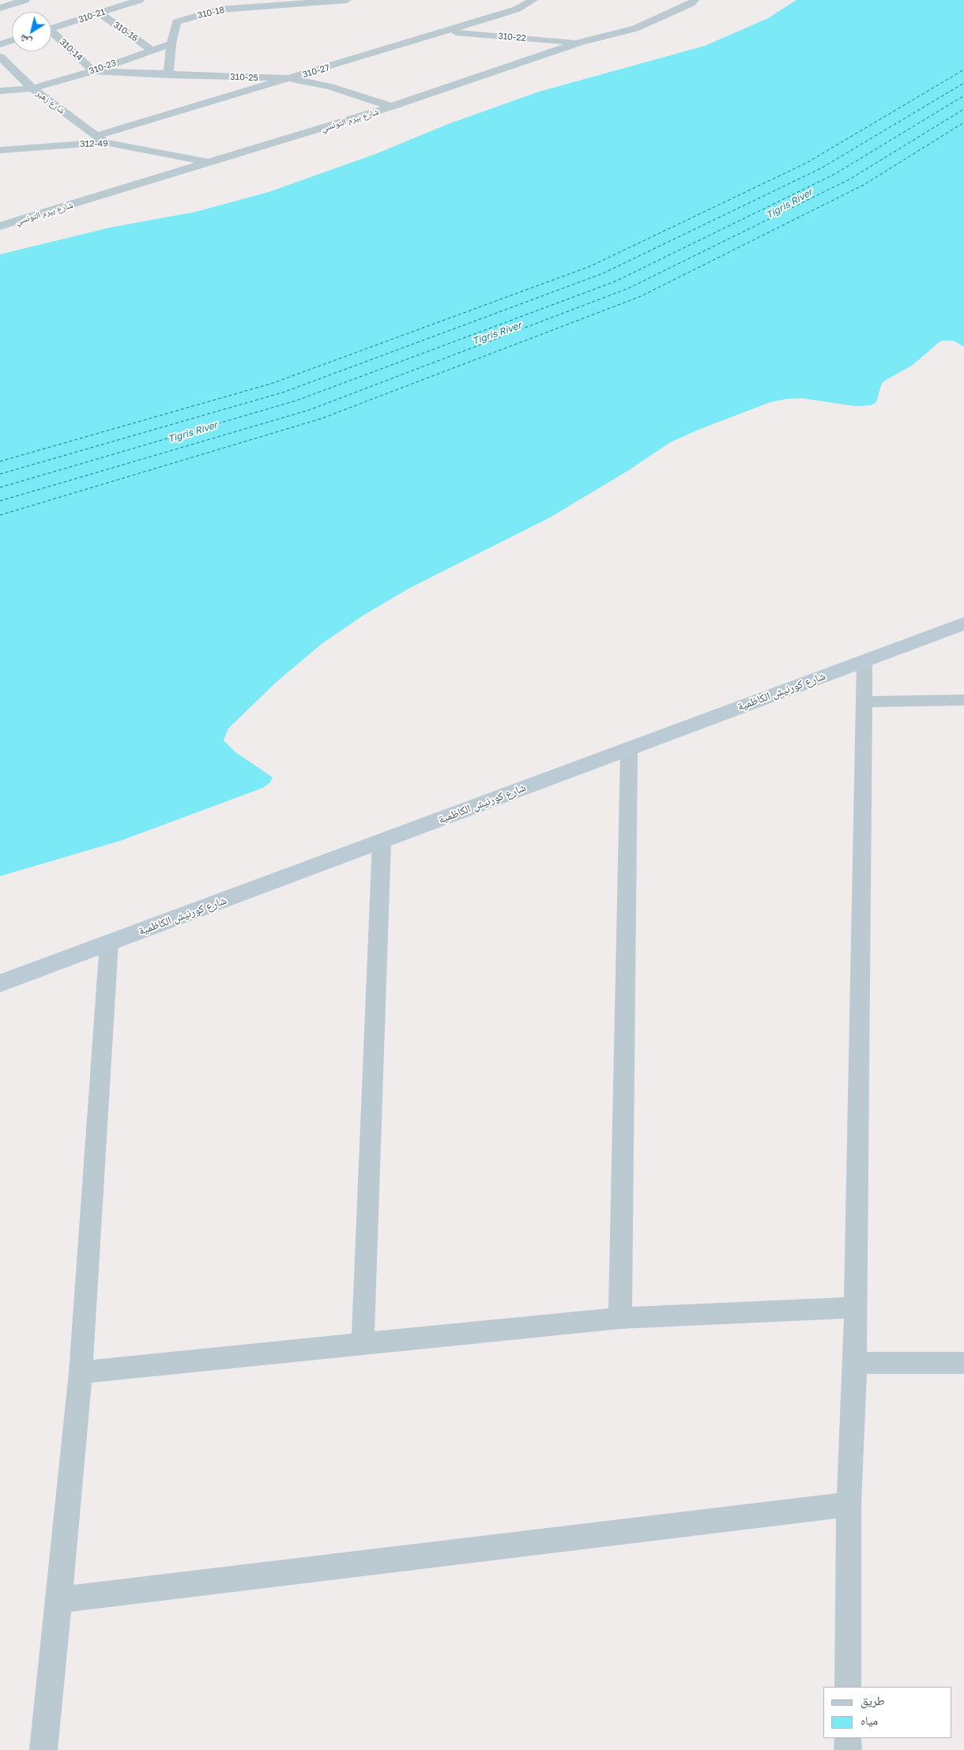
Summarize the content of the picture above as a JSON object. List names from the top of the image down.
{
  "streets": {
    "street": [
      "310-18",
      "310-21",
      "310-16",
      "310-22",
      "310-14",
      "310-23",
      "310-27",
      "310-25",
      "شارع زهير",
      "شارع بيرم التونسي",
      "312-49",
      "شارع كورنيش الكاظمية"
    ]
  },
  "crossings": [
    ["310-18", "310-23"],
    ["310-18", "310-25"],
    ["310-21", "310-16"],
    ["310-16", "310-23"],
    ["310-22", "310-27"],
    ["310-22", "شارع بيرم التونسي"],
    ["310-14", "310-23"],
    ["310-14", "310-25"],
    ["310-23", "310-25"],
    ["310-23", "شارع زهير"],
    ["310-27", "310-25"],
    ["310-27", "شارع زهير"],
    ["310-27", "312-49"],
    ["310-25", "شارع بيرم التونسي"],
    ["شارع زهير", "312-49"],
    ["شارع بيرم التونسي", "312-49"]
  ],
  "water": ["Tigris River"],
  "legend": ["طريق", "مياه"],
  "north": "bottom left"
}
